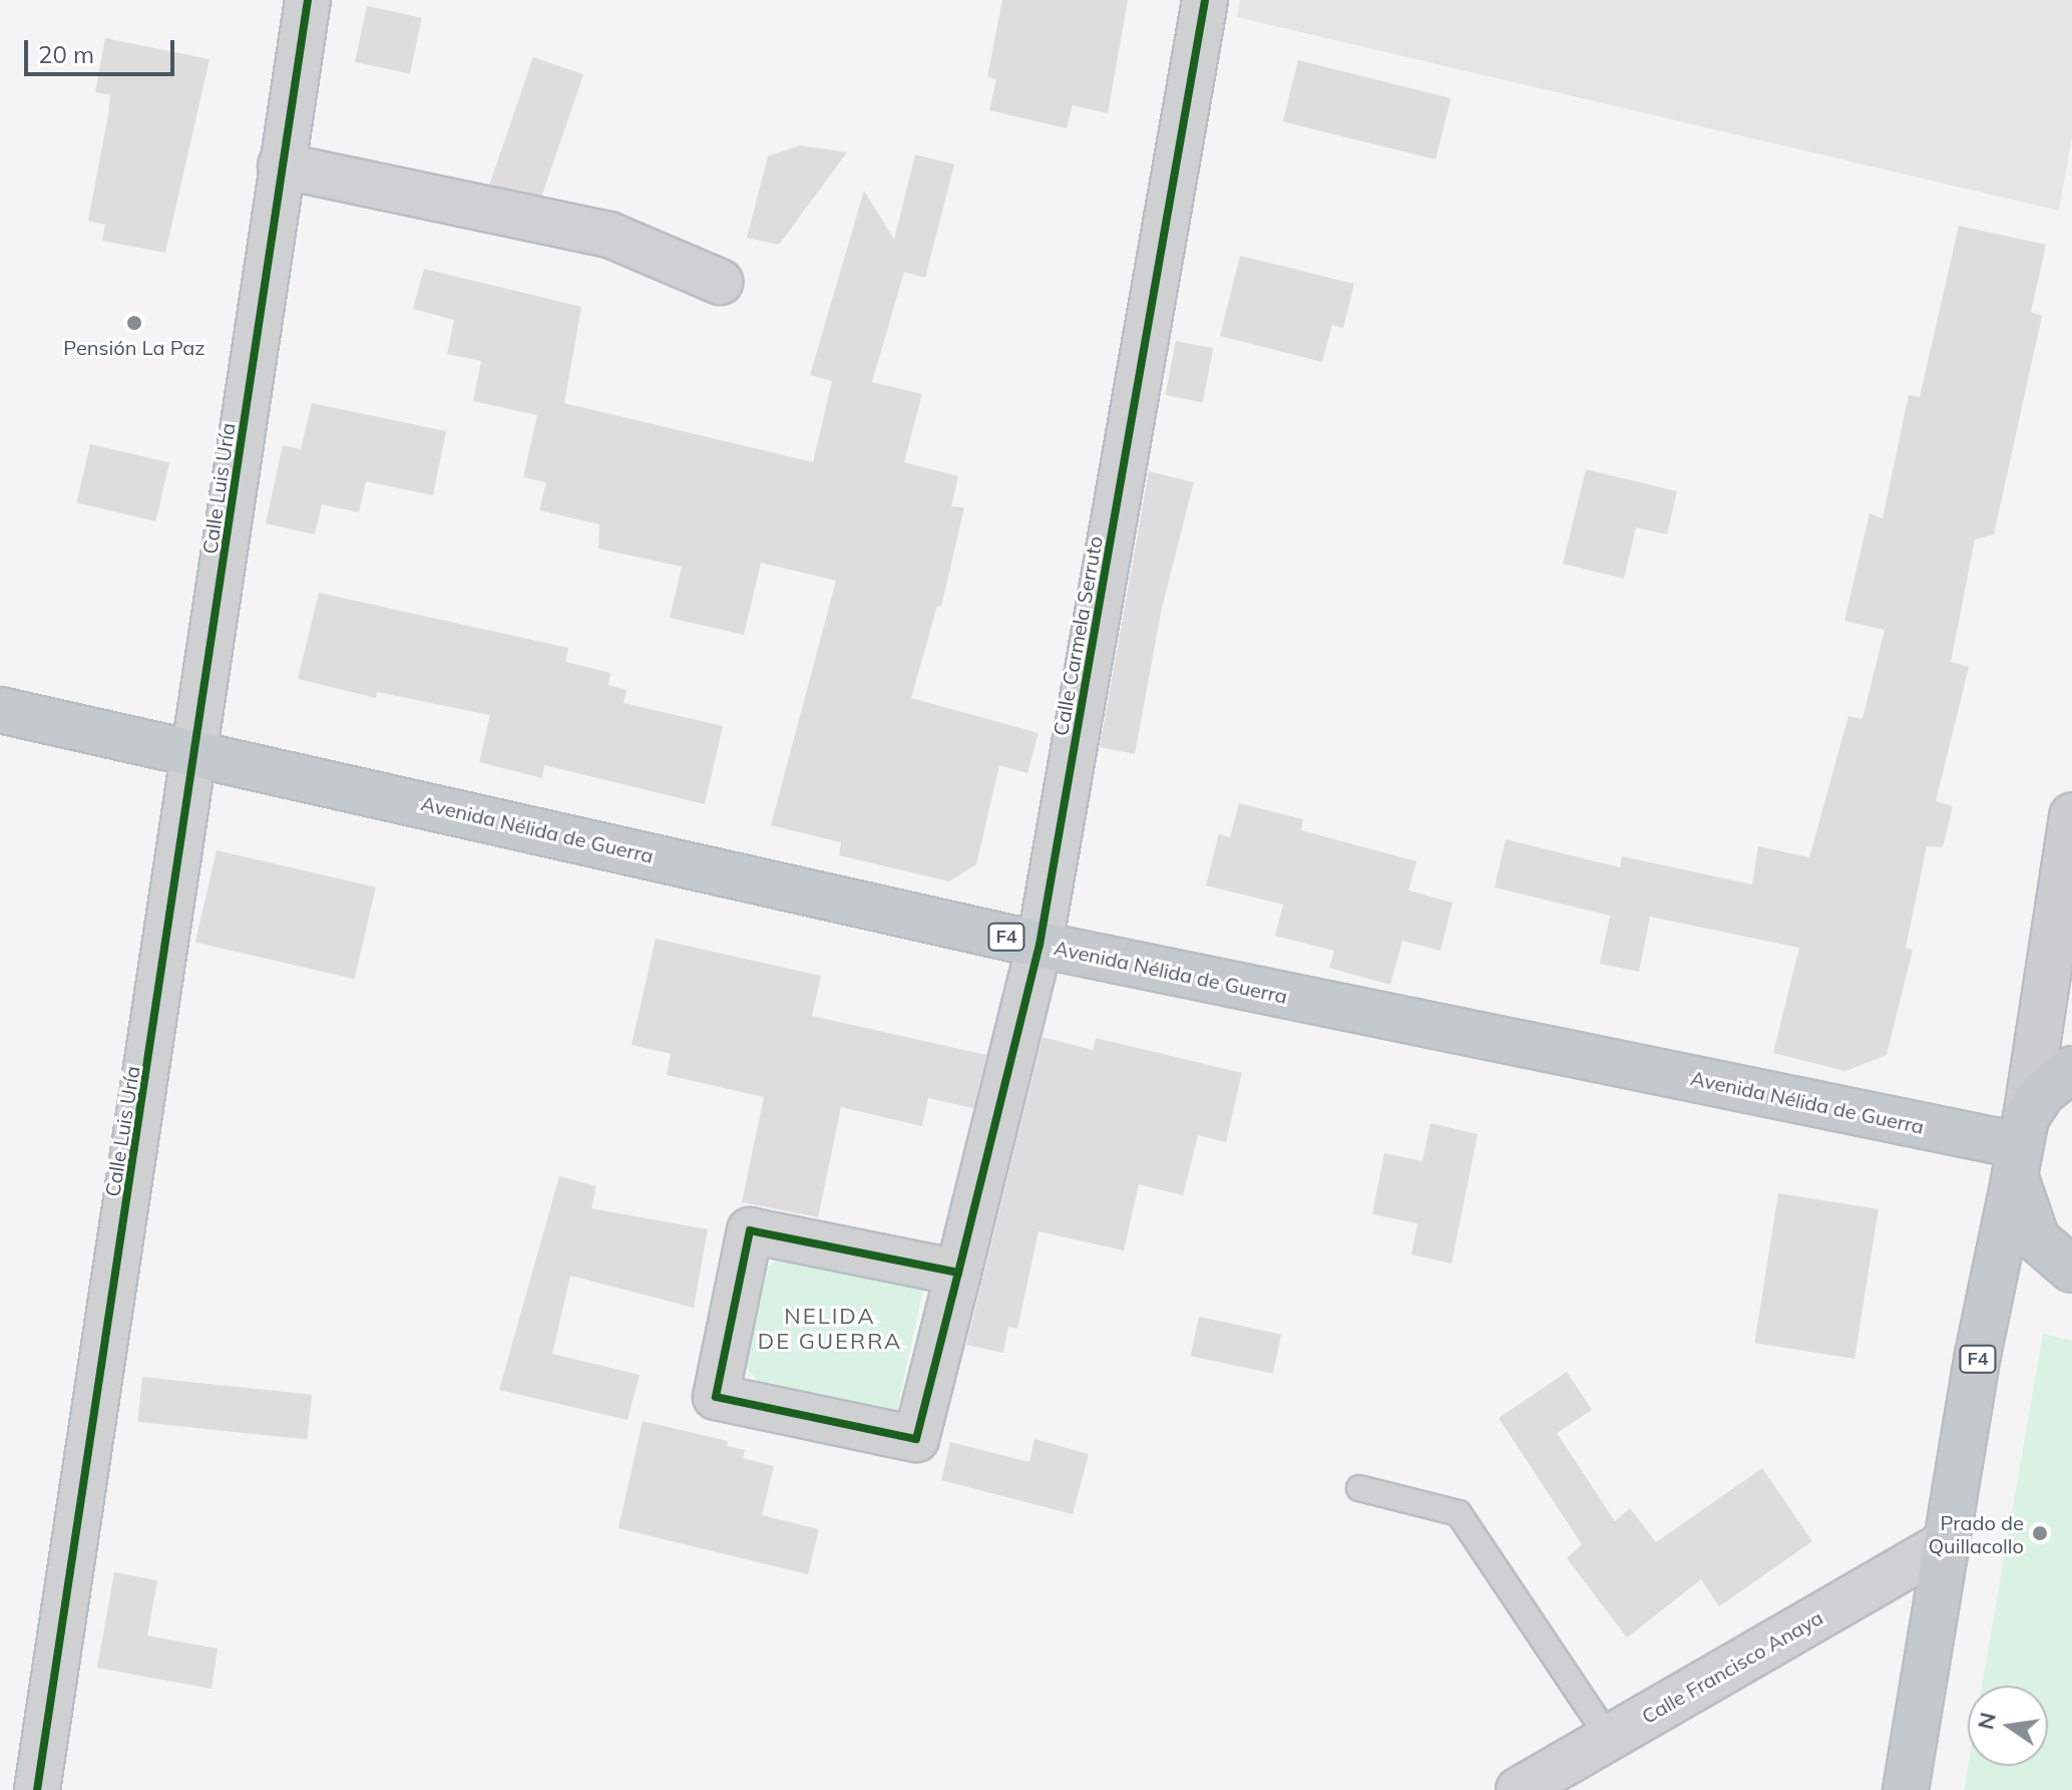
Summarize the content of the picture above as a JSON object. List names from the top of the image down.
{
  "streets": {
    "highway": ["Avenida Nélida de Guerra", "F4"],
    "main road": ["Calle Francisco Anaya"],
    "street": ["Calle Luis Uría", "Calle Carmela Serruto"]
  },
  "crossings": [
    ["Calle Luis Uría", "Avenida Nélida de Guerra"],
    ["Calle Carmela Serruto", "Avenida Nélida de Guerra"],
    ["Avenida Nélida de Guerra", "F4"],
    ["F4", "Calle Francisco Anaya"]
  ],
  "districts": ["NELIDA DE GUERRA"],
  "places": ["Pensión La Paz", "Prado de Quillacollo"],
  "scale_bar": "20 m",
  "north": "left"
}
